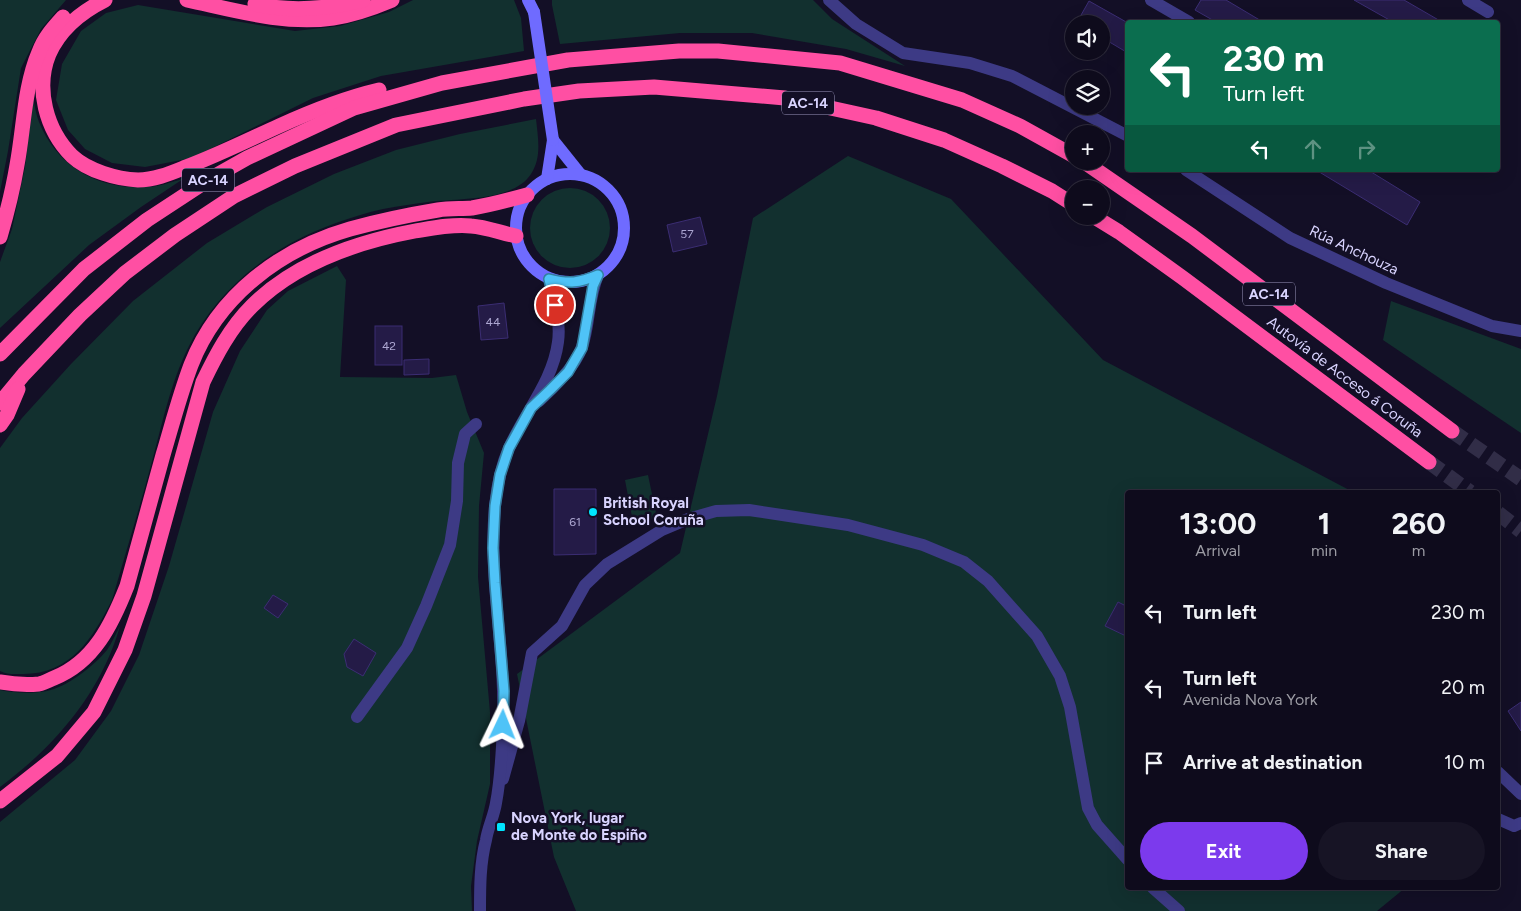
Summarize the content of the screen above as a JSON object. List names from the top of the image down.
{
  "streets": {
    "highway": ["AC-14", "Autovía de Acceso á Coruña"],
    "street": ["Rúa Anchouza"]
  },
  "places": {
    "other": ["British Royal School Coruña"],
    "transit": ["Nova York, lugar de Monte do Espiño"]
  },
  "house_numbers": [
    "57",
    "44",
    "42",
    "61"
  ],
  "page": {
    "map_buttons": ["+", "−"],
    "turn": ["230 m", "Turn left"],
    "eta": [
      "13:00",
      "Arrival",
      "1",
      "min",
      "260",
      "m"
    ],
    "list": [
      {
        "name": "Turn left",
        "value": "230 m"
      },
      {
        "name": "Turn left",
        "note": "Avenida Nova York",
        "value": "20 m"
      },
      {
        "name": "Arrive at destination",
        "value": "10 m"
      }
    ],
    "buttons": ["Exit", "Share"]
  }
}
